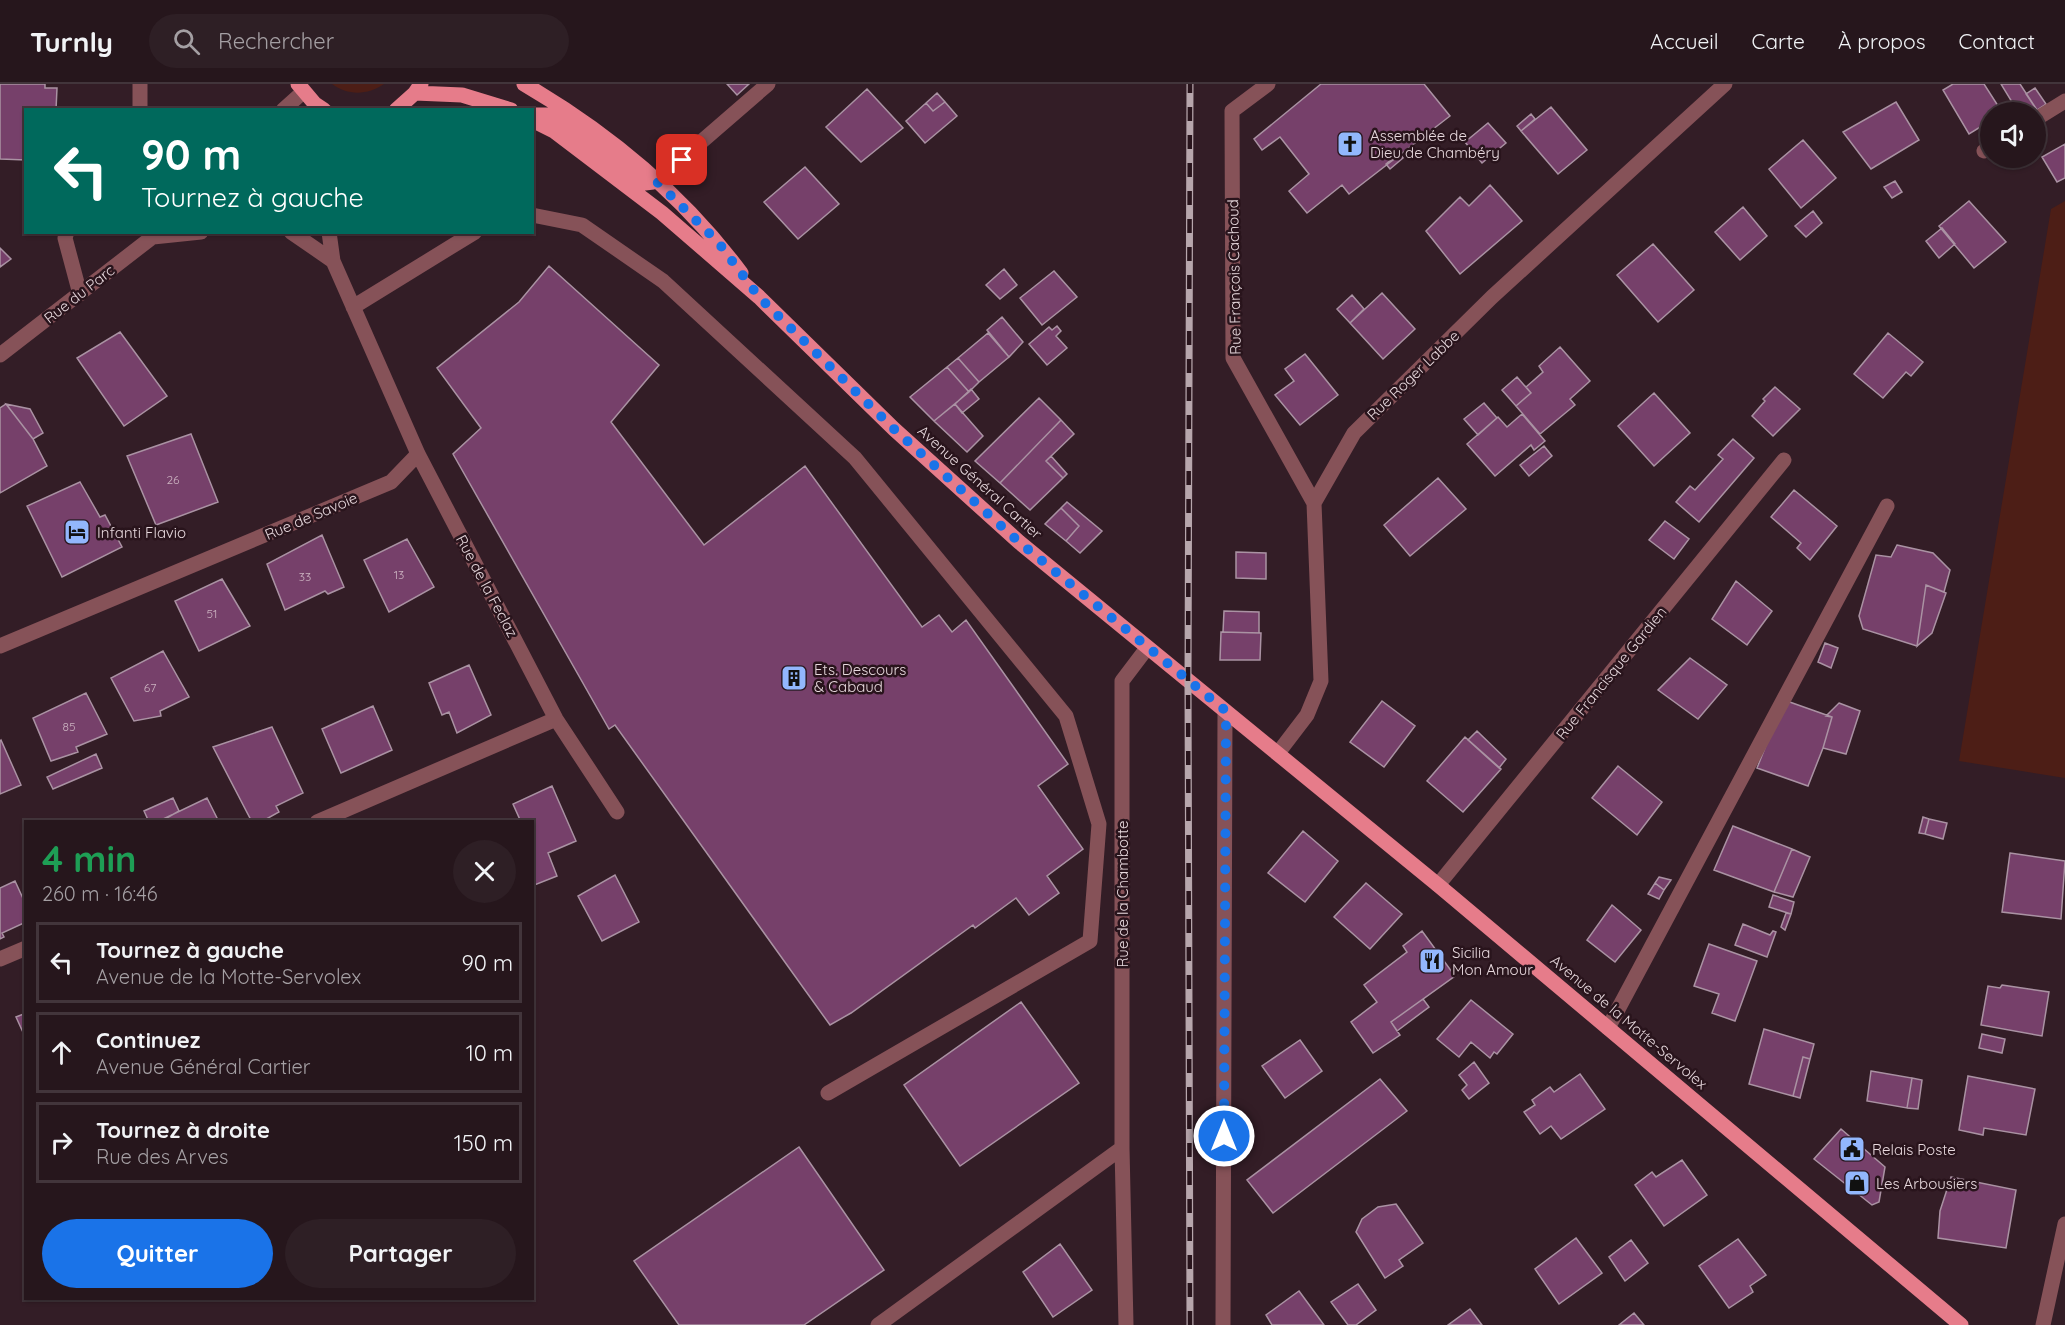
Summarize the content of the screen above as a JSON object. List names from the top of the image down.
{
  "streets": {
    "main road": ["Avenue Général Cartier", "Avenue de la Motte-Servolex"],
    "street": [
      "Rue François Cachoud",
      "Rue du Parc",
      "Rue Roger Labbe",
      "Rue de Savoie",
      "Rue de la Feclaz",
      "Rue Francisque Gardien",
      "Rue de la Chambotte"
    ]
  },
  "crossings": [
    ["Rue François Cachoud", "Rue Roger Labbe"],
    ["Avenue Général Cartier", "Rue de la Chambotte"],
    ["Avenue Général Cartier", "Avenue de la Motte-Servolex"],
    ["Rue de Savoie", "Rue de la Feclaz"],
    ["Rue Francisque Gardien", "Avenue de la Motte-Servolex"]
  ],
  "places": {
    "church": ["Assemblée de Dieu de Chambéry"],
    "hotel": ["Infanti Flavio"],
    "building": ["Ets. Descours & Cabaud"],
    "restaurant": ["Sicilia Mon Amour"],
    "public building": ["Relais Poste"],
    "shop": ["Les Arbousiers"]
  },
  "house_numbers": [
    "26",
    "13",
    "33",
    "51",
    "67",
    "85"
  ],
  "page": {
    "header": "Turnly",
    "search": "Rechercher",
    "nav": [
      "Accueil",
      "Carte",
      "À propos",
      "Contact"
    ],
    "turn": ["90 m", "Tournez à gauche"],
    "heading": ["4 min", "260 m · 16:46"],
    "list": [
      {
        "name": "Tournez à gauche",
        "note": "Avenue de la Motte-Servolex",
        "value": "90 m"
      },
      {
        "name": "Continuez",
        "note": "Avenue Général Cartier",
        "value": "10 m"
      },
      {
        "name": "Tournez à droite",
        "note": "Rue des Arves",
        "value": "150 m"
      }
    ],
    "buttons": ["Quitter", "Partager"]
  }
}
